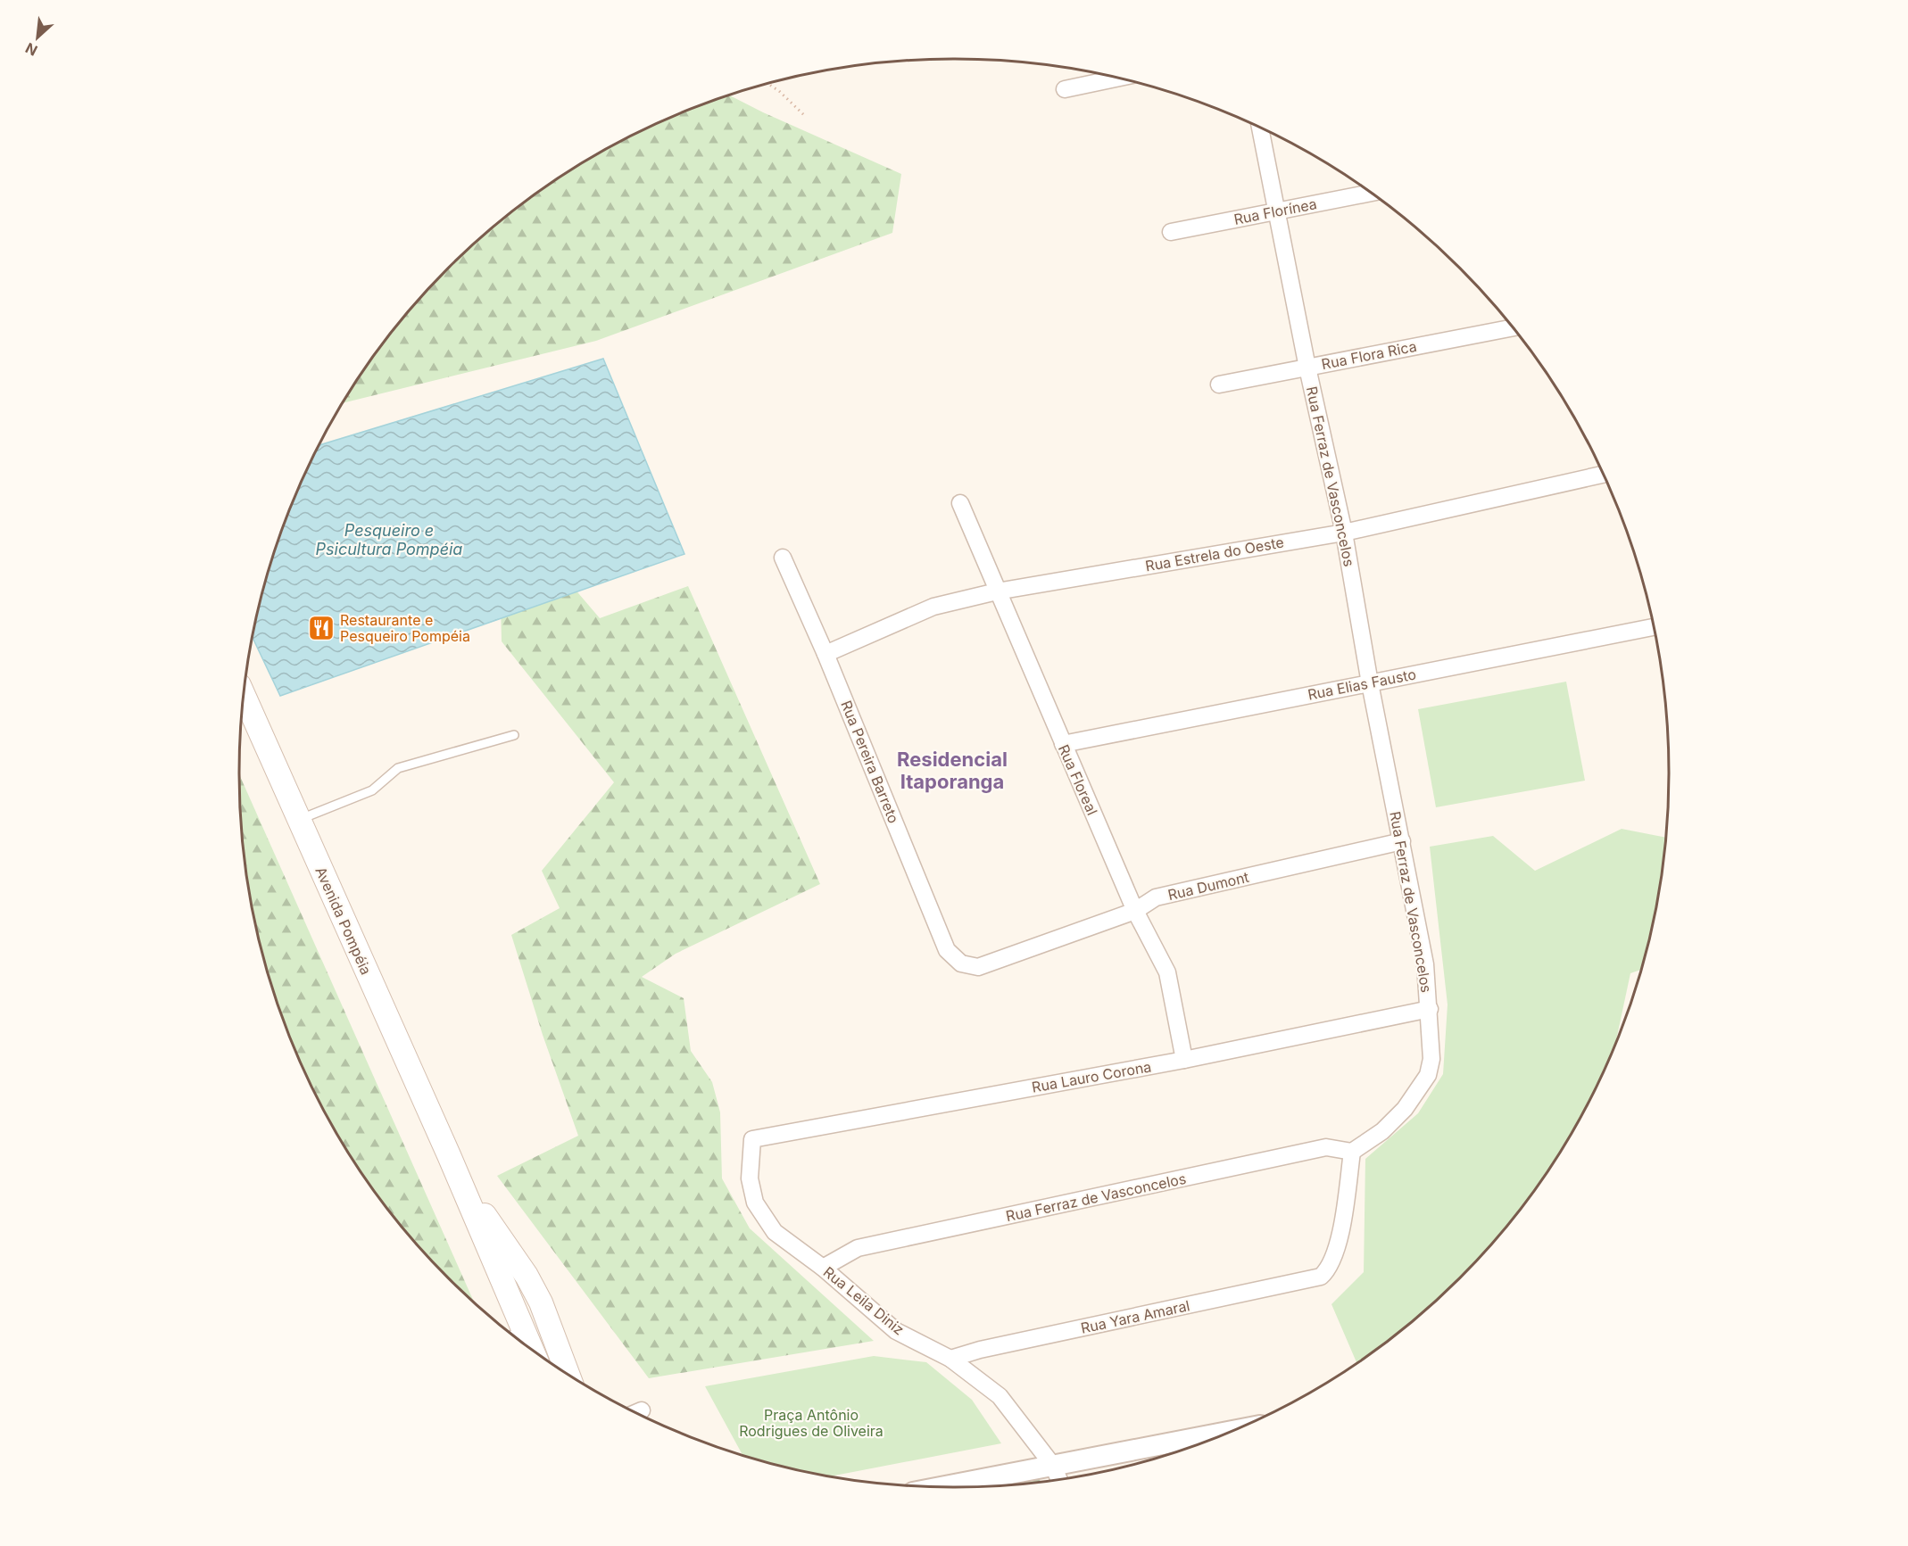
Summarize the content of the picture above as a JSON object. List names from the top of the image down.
{
  "streets": {
    "main road": ["Avenida Pompéia"],
    "street": [
      "Rua Florínea",
      "Rua Flora Rica",
      "Rua Ferraz de Vasconcelos",
      "Rua Estrela do Oeste",
      "Rua Elias Fausto",
      "Rua Pereira Barreto",
      "Rua Floreal",
      "Rua Dumont",
      "Rua Lauro Corona",
      "Rua Leila Diniz",
      "Rua Yara Amaral"
    ]
  },
  "crossings": [
    ["Rua Florínea", "Rua Ferraz de Vasconcelos"],
    ["Rua Flora Rica", "Rua Ferraz de Vasconcelos"],
    ["Rua Ferraz de Vasconcelos", "Rua Estrela do Oeste"],
    ["Rua Ferraz de Vasconcelos", "Rua Elias Fausto"],
    ["Rua Ferraz de Vasconcelos", "Rua Dumont"],
    ["Rua Ferraz de Vasconcelos", "Rua Lauro Corona"],
    ["Rua Ferraz de Vasconcelos", "Rua Leila Diniz"],
    ["Rua Ferraz de Vasconcelos", "Rua Yara Amaral"],
    ["Rua Estrela do Oeste", "Rua Pereira Barreto"],
    ["Rua Estrela do Oeste", "Rua Floreal"],
    ["Rua Elias Fausto", "Rua Floreal"],
    ["Rua Pereira Barreto", "Rua Dumont"],
    ["Rua Floreal", "Rua Dumont"],
    ["Rua Floreal", "Rua Lauro Corona"],
    ["Rua Lauro Corona", "Rua Leila Diniz"],
    ["Rua Leila Diniz", "Rua Yara Amaral"]
  ],
  "districts": ["Residencial Itaporanga"],
  "water": ["Pesqueiro e Psicultura Pompéia"],
  "parks": ["Praça Antônio Rodrigues de Oliveira"],
  "places": {
    "restaurant": ["Restaurante e Pesqueiro Pompéia"]
  },
  "north": "bottom left"
}
